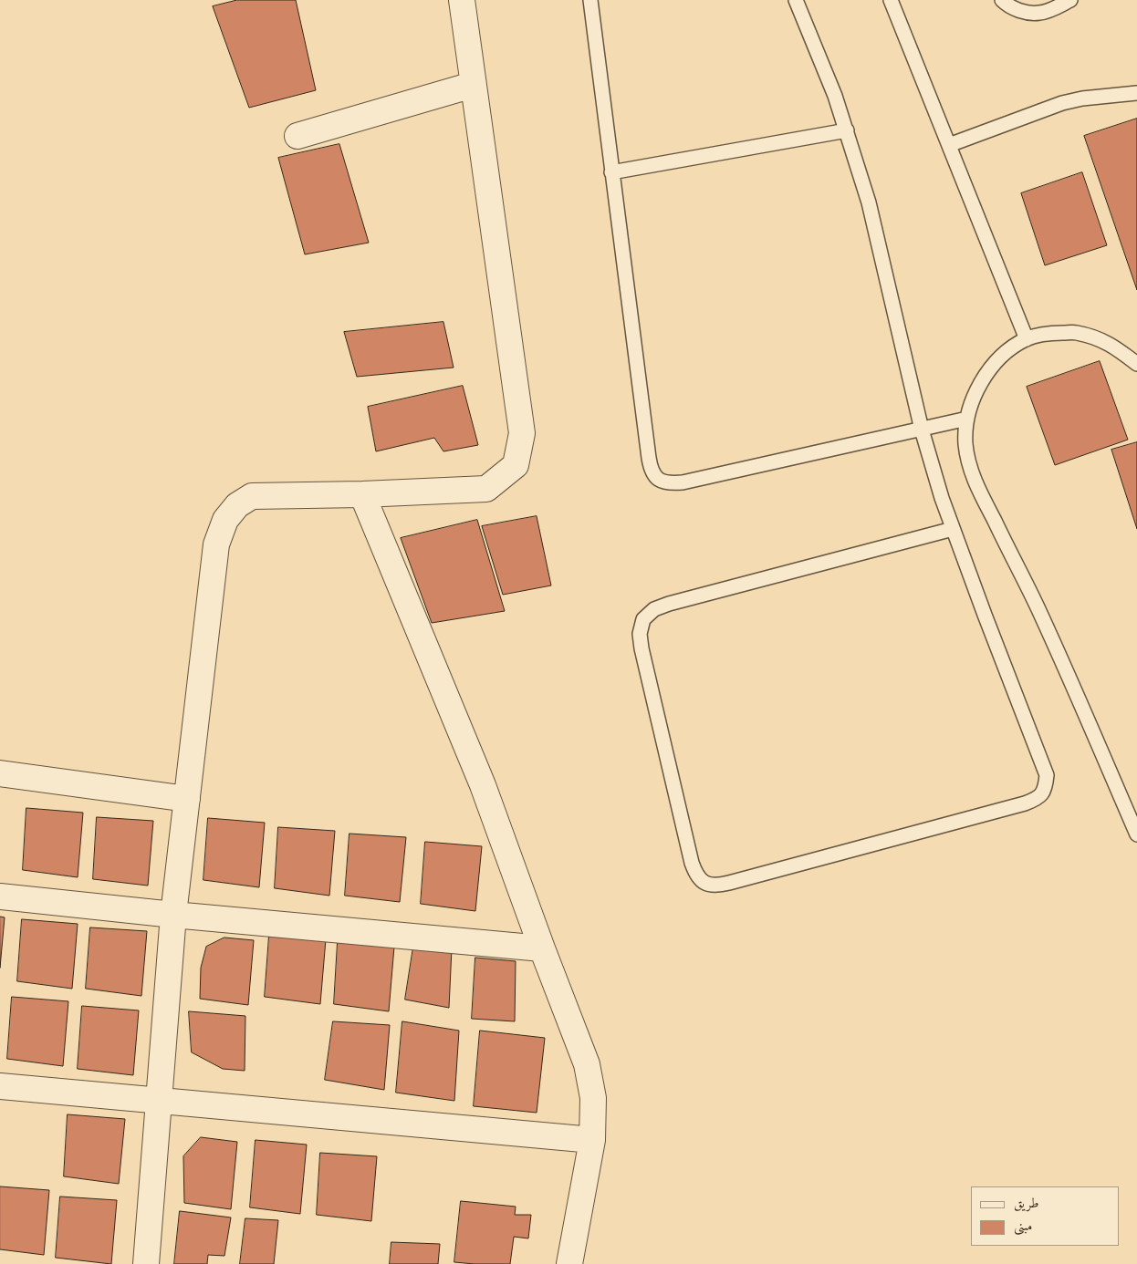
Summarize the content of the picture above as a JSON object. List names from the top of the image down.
{
  "legend": ["طريق", "مبنى"]
}
